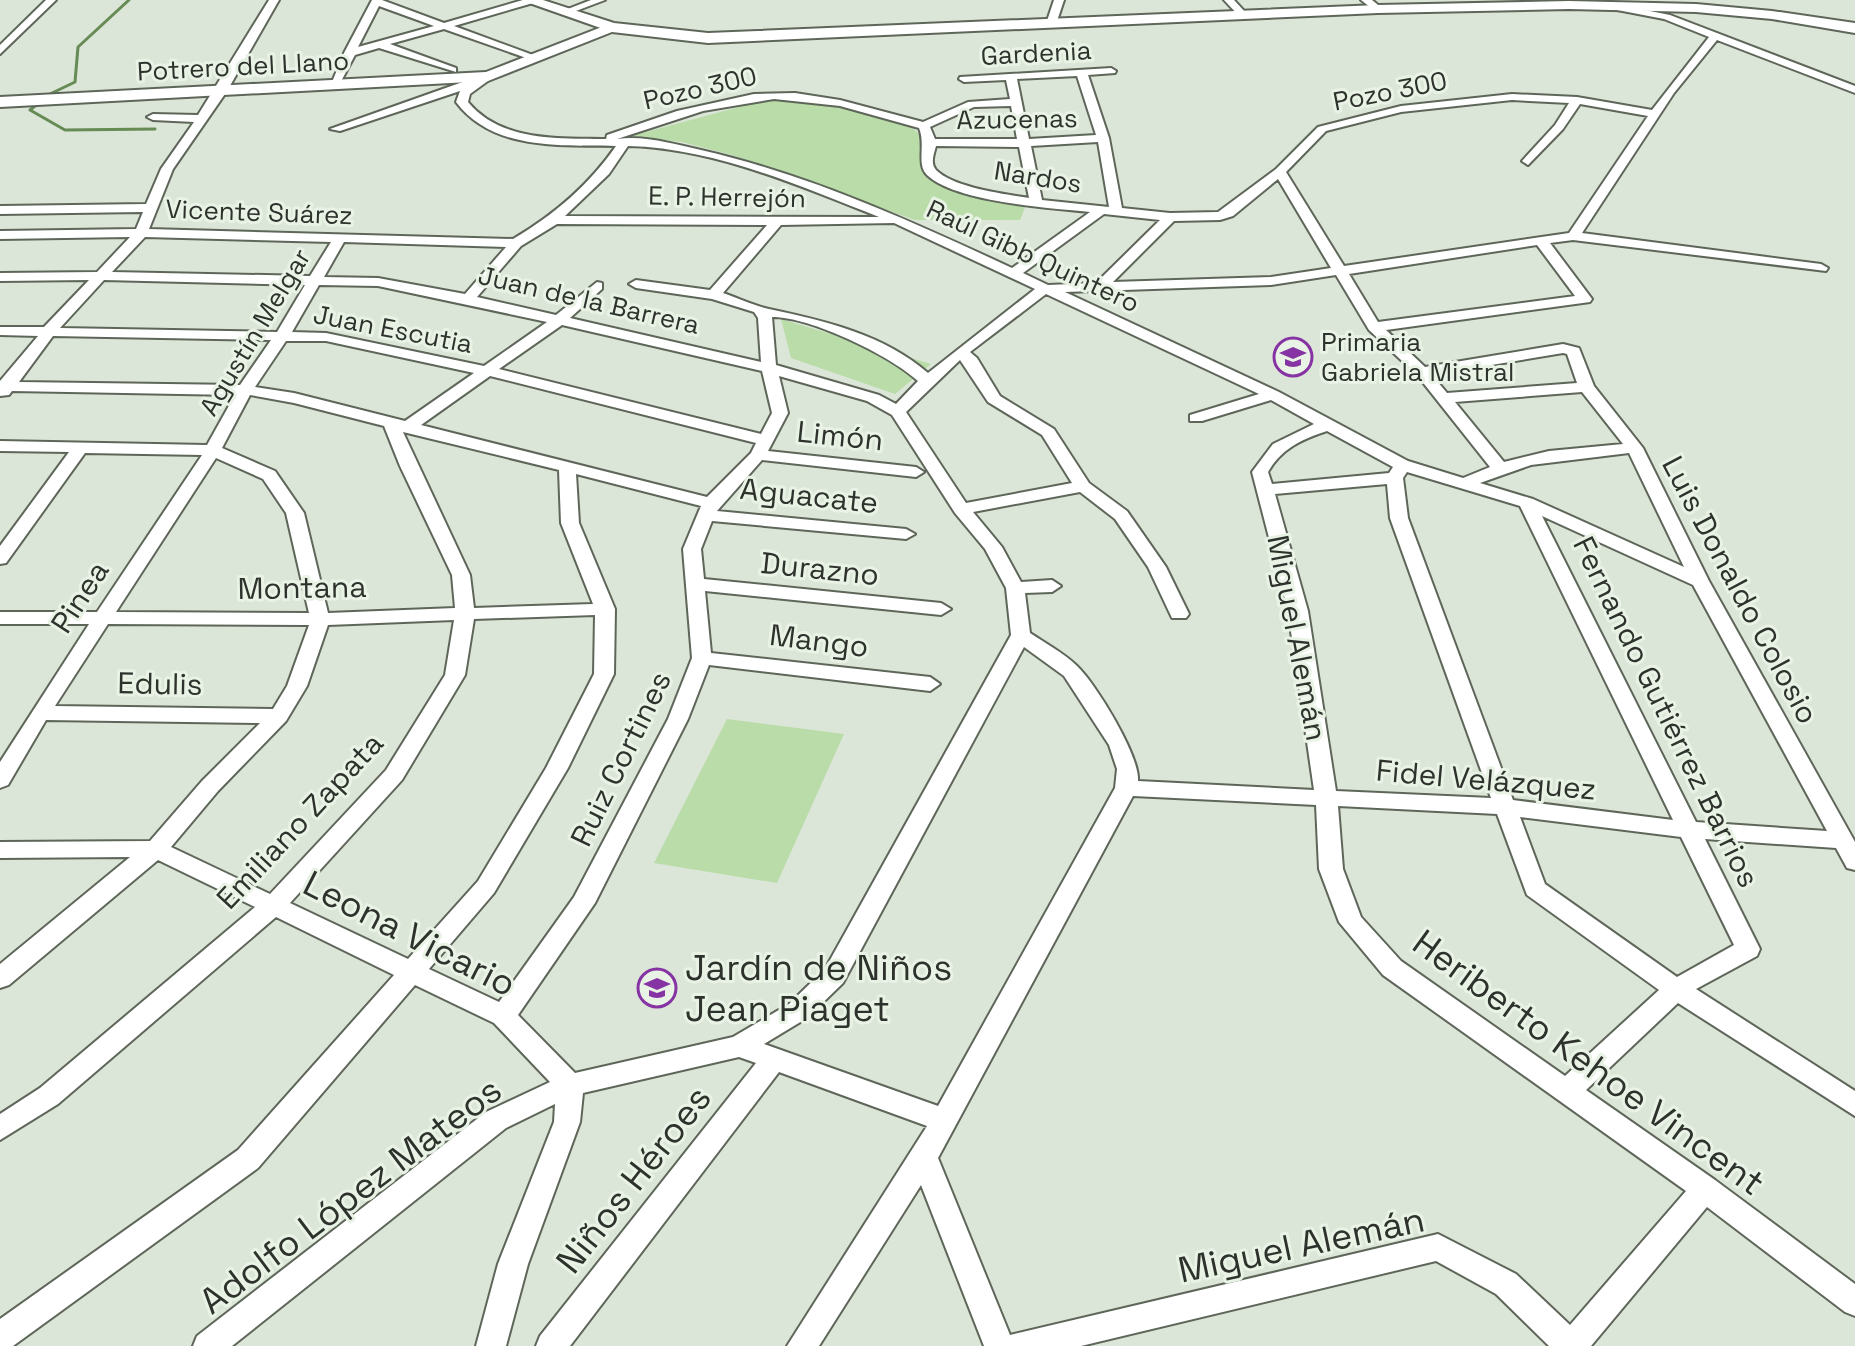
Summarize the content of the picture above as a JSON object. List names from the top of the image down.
{
  "streets": {
    "street": [
      "Gardenia",
      "Potrero del Llano",
      "Pozo 300",
      "Azucenas",
      "Nardos",
      "E. P. Herrejón",
      "Vicente Suárez",
      "Raúl Gibb Quintero",
      "Juan de la Barrera",
      "Juan Escutia",
      "Agustín Melgar",
      "Limón",
      "Aguacate",
      "Durazno",
      "Montana",
      "Luis Donaldo Colosio",
      "Pinea",
      "Miguel Alemán",
      "Mango",
      "Edulis",
      "Fernando Gutiérrez Barrios",
      "Ruiz Cortines",
      "Fidel Velázquez",
      "Emiliano Zapata",
      "Leona Vicario",
      "Heriberto Kehoe Vincent",
      "Niños Héroes",
      "Adolfo López Mateos"
    ]
  },
  "crossings": [
    ["Pozo 300", "Nardos"],
    ["Azucenas", "Nardos"],
    ["E. P. Herrejón", "Raúl Gibb Quintero"],
    ["Vicente Suárez", "Agustín Melgar"],
    ["Raúl Gibb Quintero", "Miguel Alemán"],
    ["Juan de la Barrera", "Agustín Melgar"],
    ["Juan Escutia", "Agustín Melgar"],
    ["Juan Escutia", "Limón"],
    ["Agustín Melgar", "Pinea"],
    ["Aguacate", "Ruiz Cortines"],
    ["Durazno", "Ruiz Cortines"],
    ["Montana", "Pinea"],
    ["Montana", "Emiliano Zapata"],
    ["Luis Donaldo Colosio", "Fidel Velázquez"],
    ["Pinea", "Edulis"],
    ["Miguel Alemán", "Fidel Velázquez"],
    ["Miguel Alemán", "Heriberto Kehoe Vincent"],
    ["Mango", "Ruiz Cortines"],
    ["Fernando Gutiérrez Barrios", "Fidel Velázquez"],
    ["Ruiz Cortines", "Leona Vicario"],
    ["Fidel Velázquez", "Heriberto Kehoe Vincent"],
    ["Emiliano Zapata", "Leona Vicario"],
    ["Leona Vicario", "Adolfo López Mateos"]
  ],
  "places": {
    "school or university": ["Primaria Gabriela Mistral", "Jardín de Niños Jean Piaget"]
  }
}
